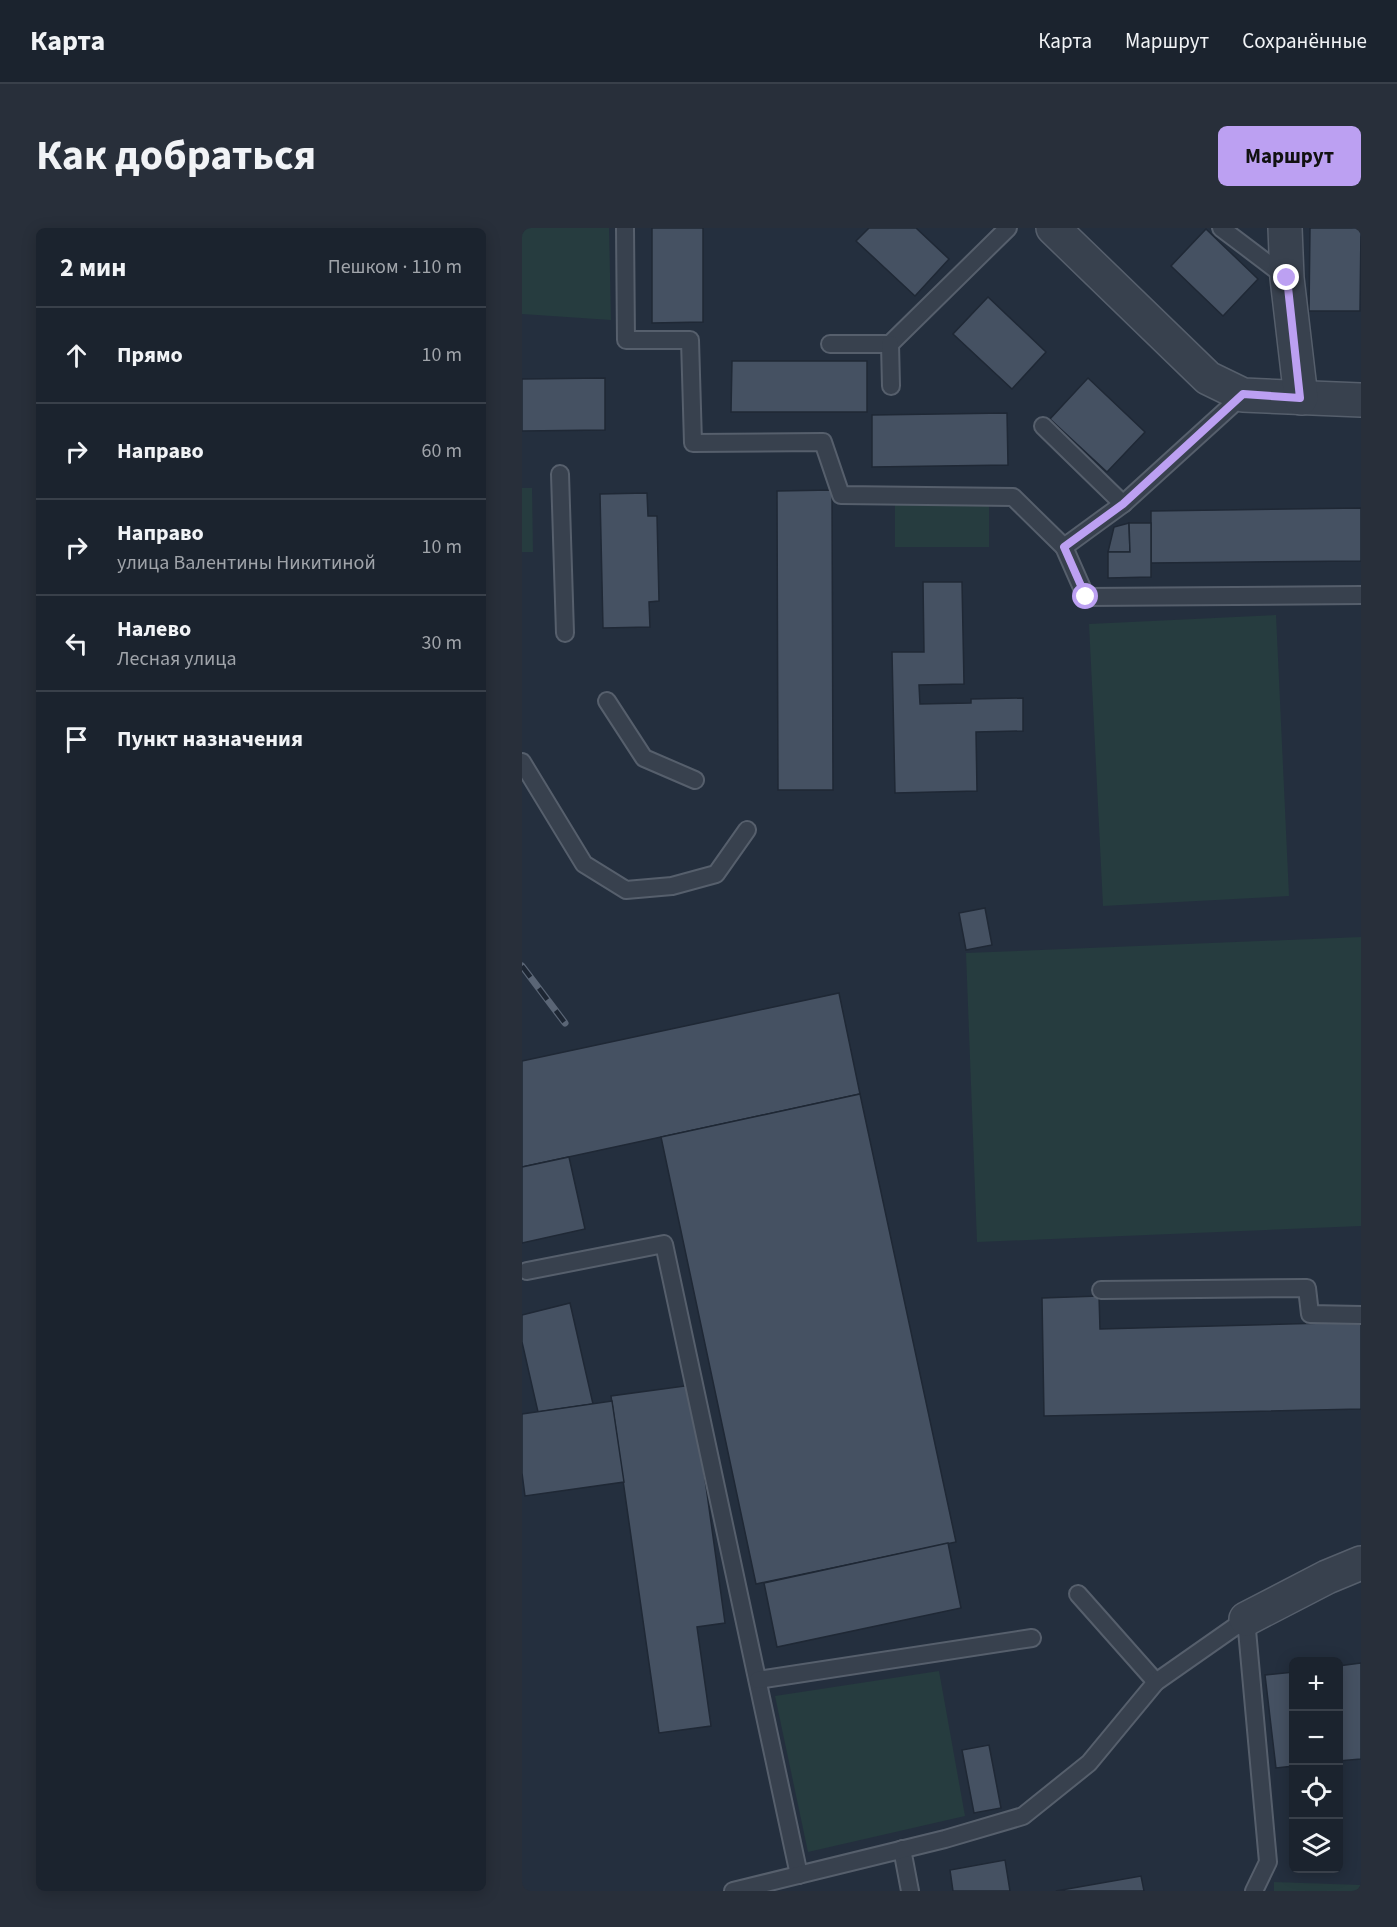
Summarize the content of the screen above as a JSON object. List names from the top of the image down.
{
  "page": {
    "header": "Карта",
    "nav": ["Карта", "Маршрут", "Сохранённые"],
    "title": "Как добраться",
    "buttons": "Маршрут",
    "heading": ["2 мин", "Пешком · 110 m"],
    "list": [
      ["Прямо", "10 m"],
      ["Направо", "60 m"],
      ["Направо", "улица Валентины Никитиной", "10 m"],
      ["Налево", "Лесная улица", "30 m"],
      "Пункт назначения"
    ],
    "map_buttons": ["+", "−"]
  }
}
